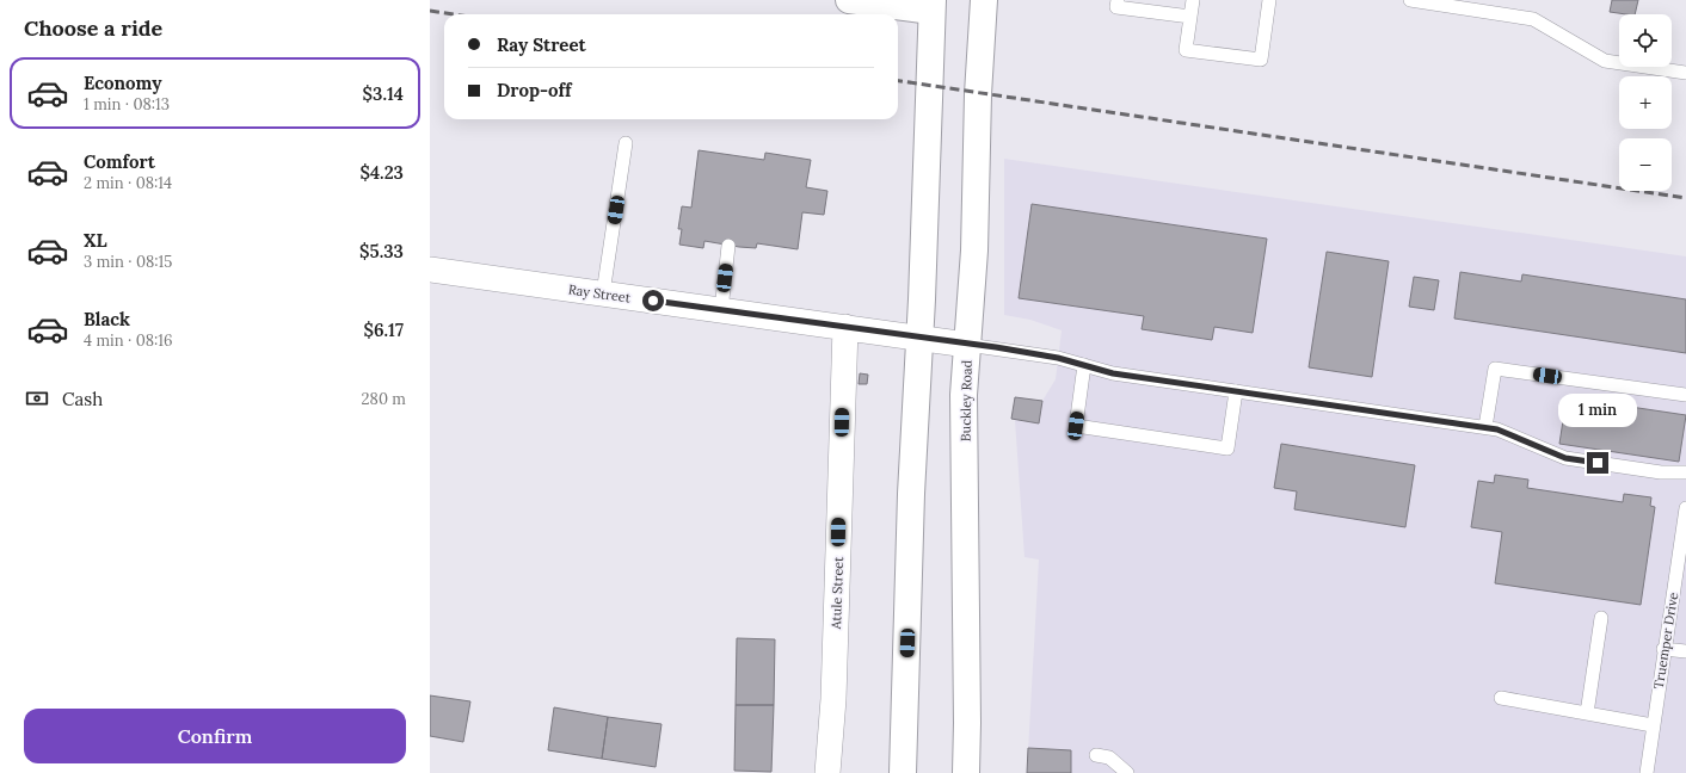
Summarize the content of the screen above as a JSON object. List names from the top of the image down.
{
  "streets": {
    "main road": ["Buckley Road"],
    "street": ["Ray Street", "Atule Street"],
    "lane": ["Truemper Drive"]
  },
  "crossings": [
    ["Ray Street", "Buckley Road"],
    ["Ray Street", "Atule Street"]
  ],
  "page": {
    "heading": "Choose a ride",
    "map_buttons": ["+", "−"],
    "banner": ["Ray Street", "Drop-off"],
    "list": [
      {
        "name": "Economy",
        "note": "1 min · 08:13",
        "value": "$3.14"
      },
      {
        "name": "Comfort",
        "note": "2 min · 08:14",
        "value": "$4.23"
      },
      {
        "name": "XL",
        "note": "3 min · 08:15",
        "value": "$5.33"
      },
      {
        "name": "Black",
        "note": "4 min · 08:16",
        "value": "$6.17"
      }
    ],
    "pay": ["Cash", "280 m"],
    "bubble": "1 min",
    "buttons": "Confirm"
  }
}
